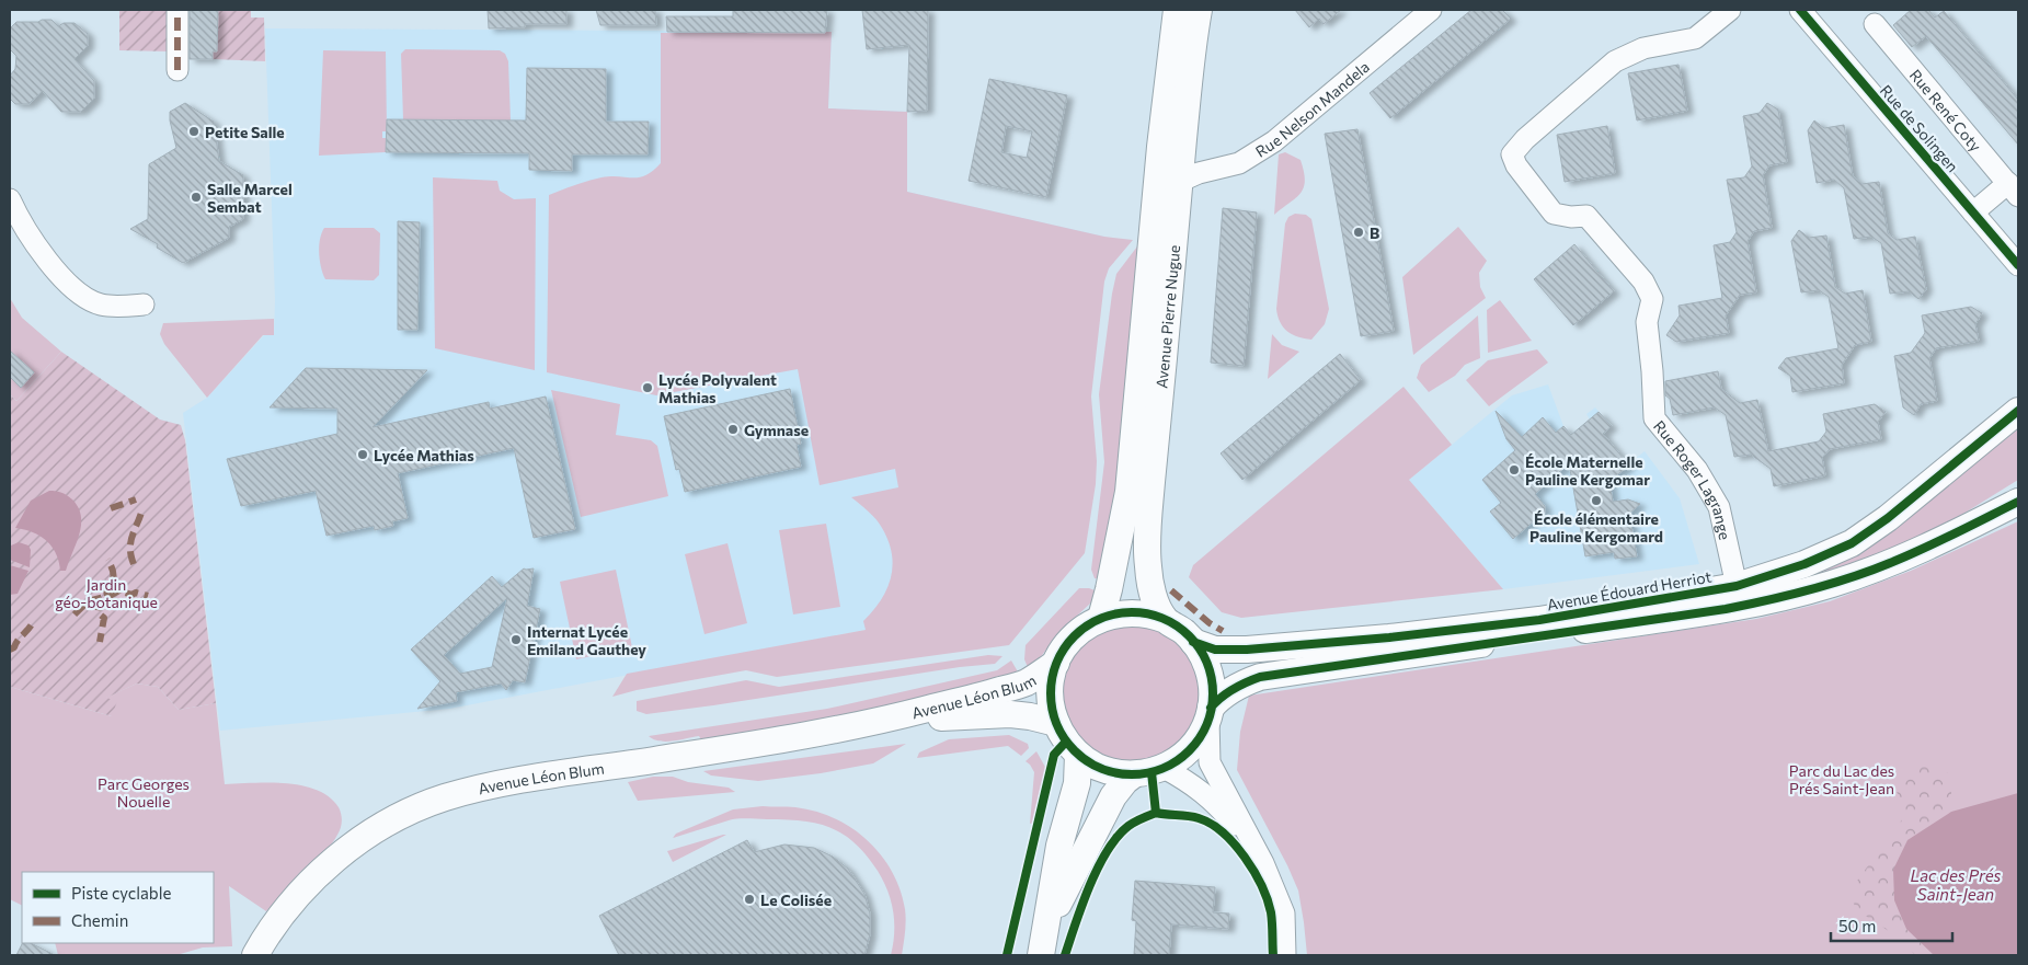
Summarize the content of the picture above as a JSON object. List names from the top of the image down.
{
  "streets": {
    "main road": ["Avenue Pierre Nugue", "Avenue Édouard Herriot", "Avenue Léon Blum"],
    "street": [
      "Rue Nelson Mandela",
      "Rue René Coty",
      "Rue de Solingen",
      "Rue Roger Lagrange"
    ]
  },
  "crossings": [
    ["Rue Nelson Mandela", "Avenue Pierre Nugue"],
    ["Avenue Pierre Nugue", "Avenue Édouard Herriot"],
    ["Avenue Pierre Nugue", "Avenue Léon Blum"],
    ["Rue Roger Lagrange", "Avenue Édouard Herriot"],
    ["Avenue Édouard Herriot", "Avenue Léon Blum"]
  ],
  "water": ["Lac des Prés Saint-Jean"],
  "parks": ["Jardin géo-botanique", "Parc du Lac des Prés Saint-Jean", "Parc Georges Nouelle"],
  "places": [
    "Petite Salle",
    "Salle Marcel Sembat",
    "B",
    "Lycée Polyvalent Mathias",
    "Gymnase",
    "Lycée Mathias",
    "École Maternelle Pauline Kergomar",
    "École élémentaire Pauline Kergomard",
    "Internat Lycée Emiland Gauthey",
    "Le Colisée"
  ],
  "legend": ["Piste cyclable", "Chemin"],
  "scale_bar": "50 m"
}
